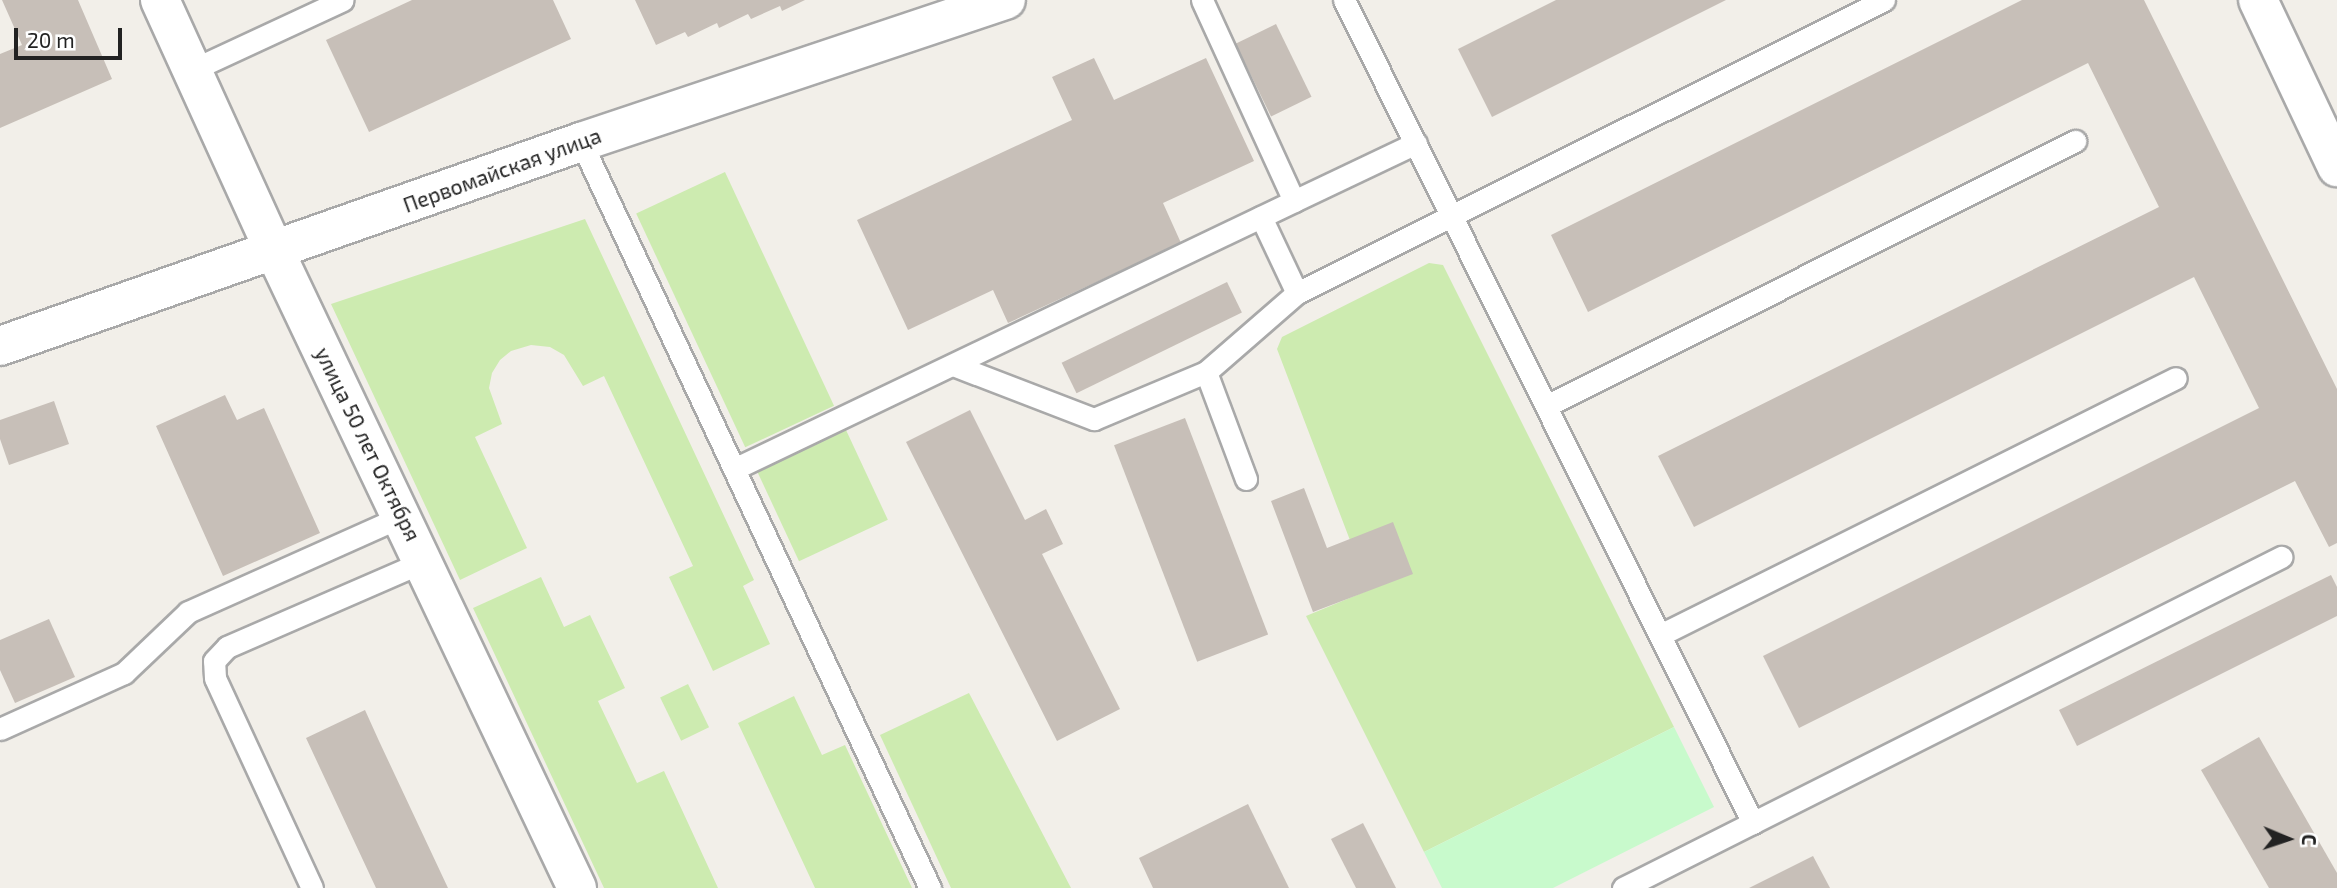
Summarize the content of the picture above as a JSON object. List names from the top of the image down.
{
  "streets": {
    "street": ["Первомайская улица", "улица 50 лет Октября"]
  },
  "crossings": [
    ["Первомайская улица", "улица 50 лет Октября"]
  ],
  "scale_bar": "20 m",
  "north": "right"
}
